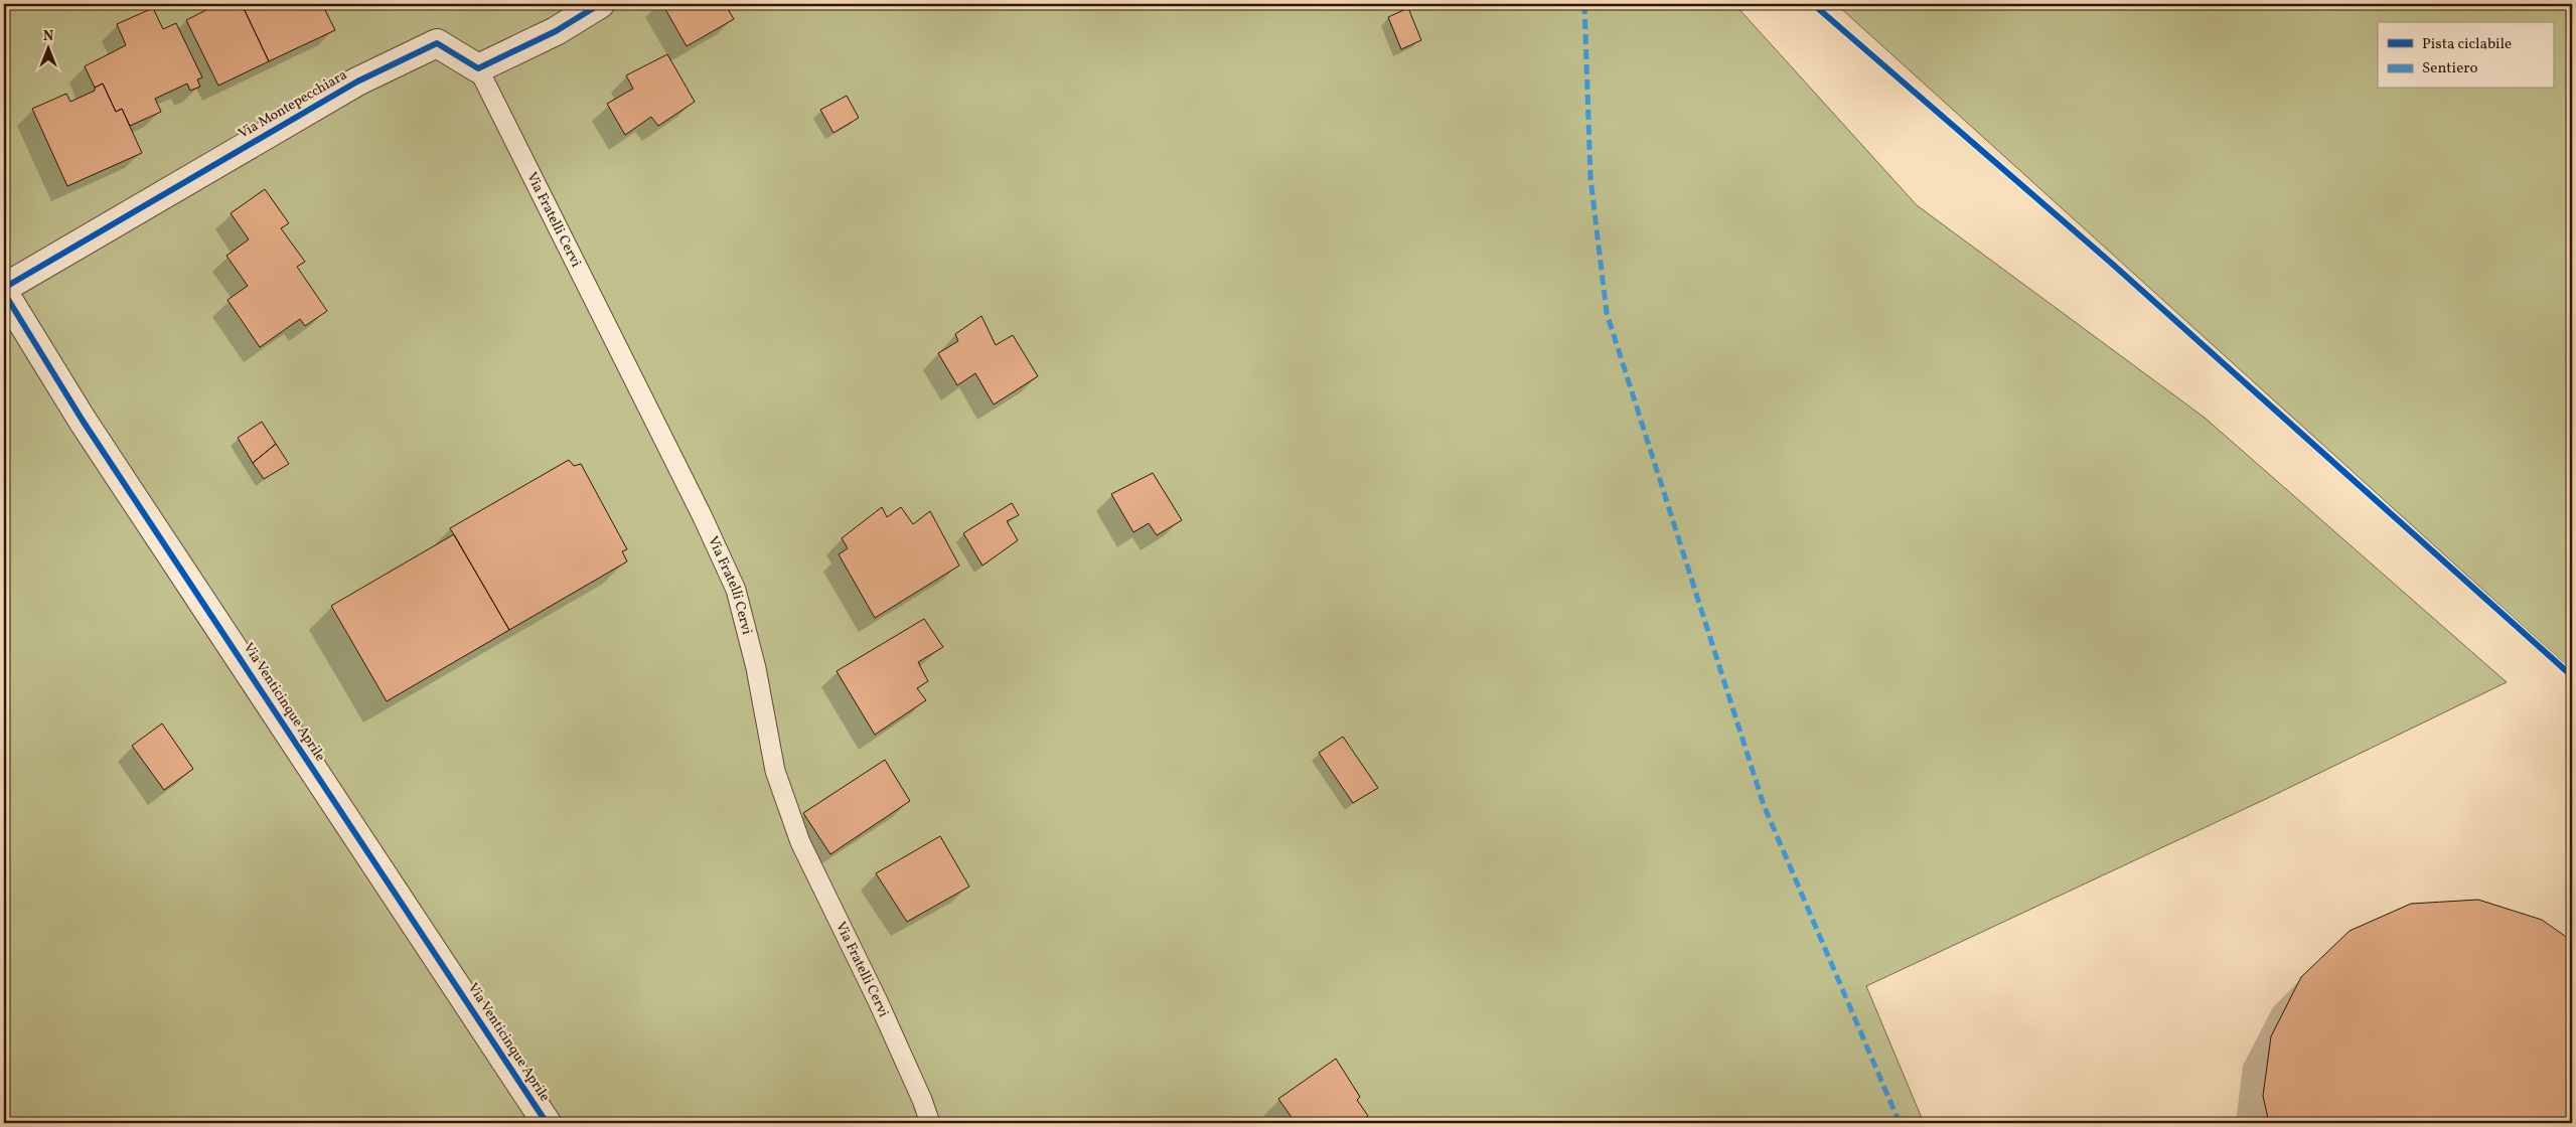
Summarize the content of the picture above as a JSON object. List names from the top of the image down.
{
  "streets": {
    "street": ["Via Montepecchiara", "Via Venticinque Aprile"],
    "lane": ["Via Fratelli Cervi"]
  },
  "crossings": [
    ["Via Montepecchiara", "Via Fratelli Cervi"]
  ],
  "legend": ["Pista ciclabile", "Sentiero"],
  "north": "top"
}
